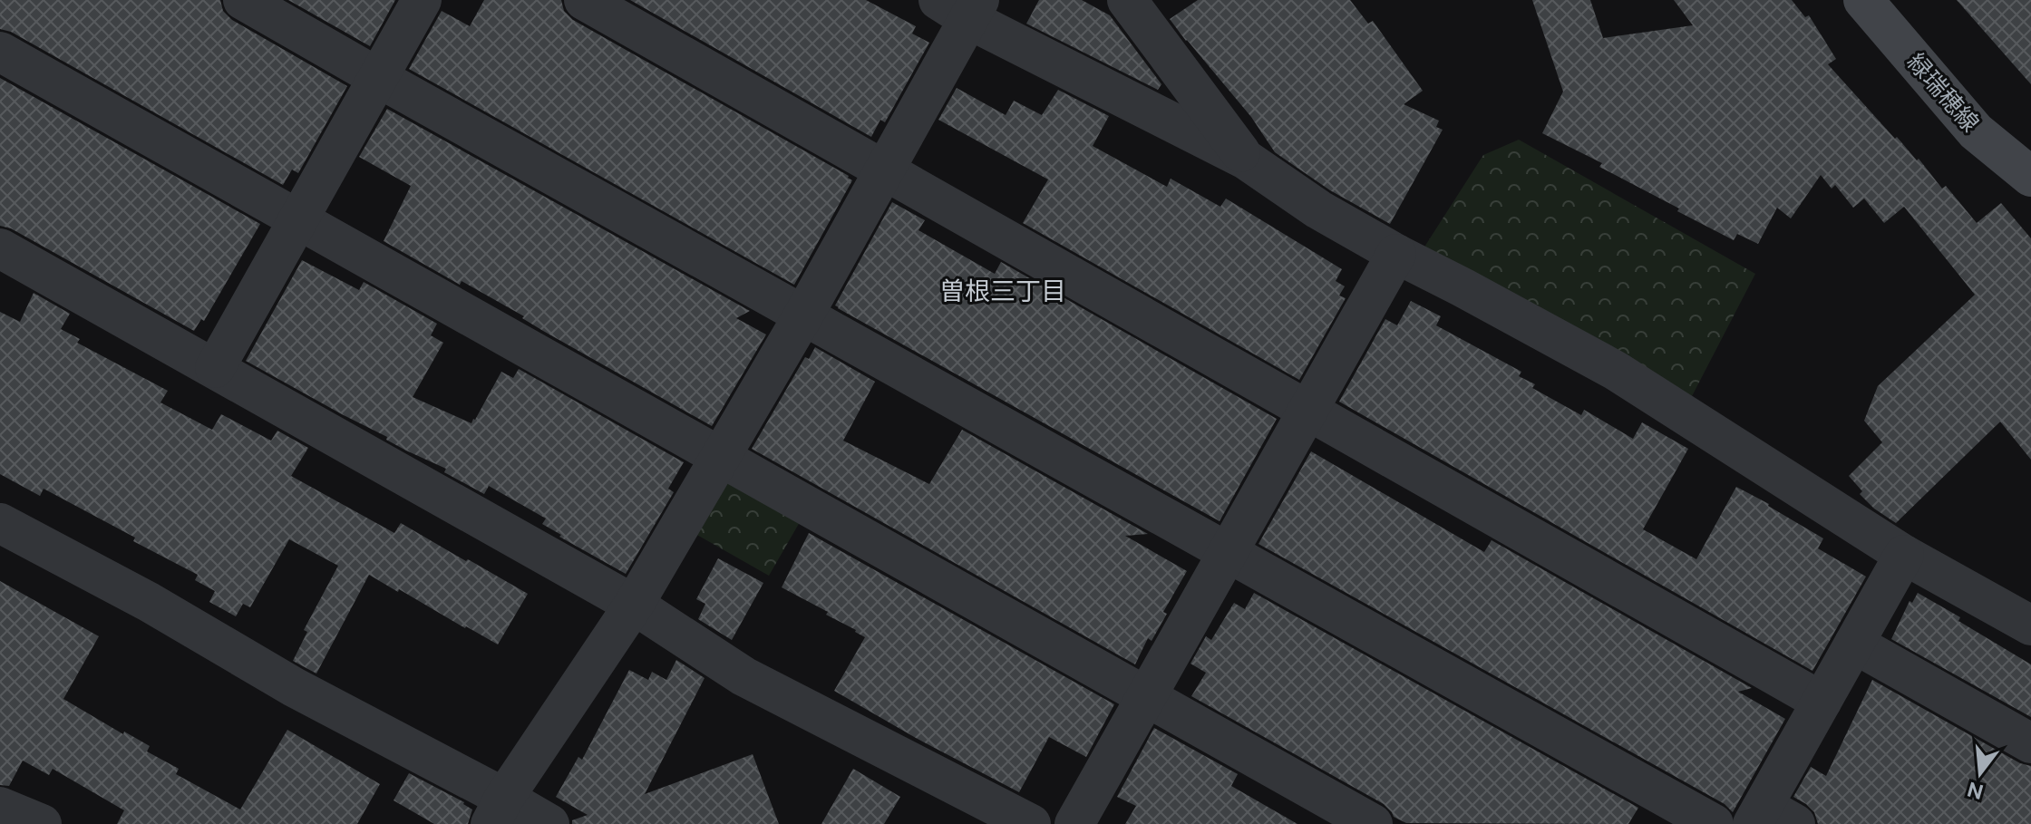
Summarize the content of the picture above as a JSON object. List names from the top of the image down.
{
  "streets": {
    "main road": ["緑瑞穂線"]
  },
  "districts": ["曽根三丁目"],
  "north": "bottom"
}
